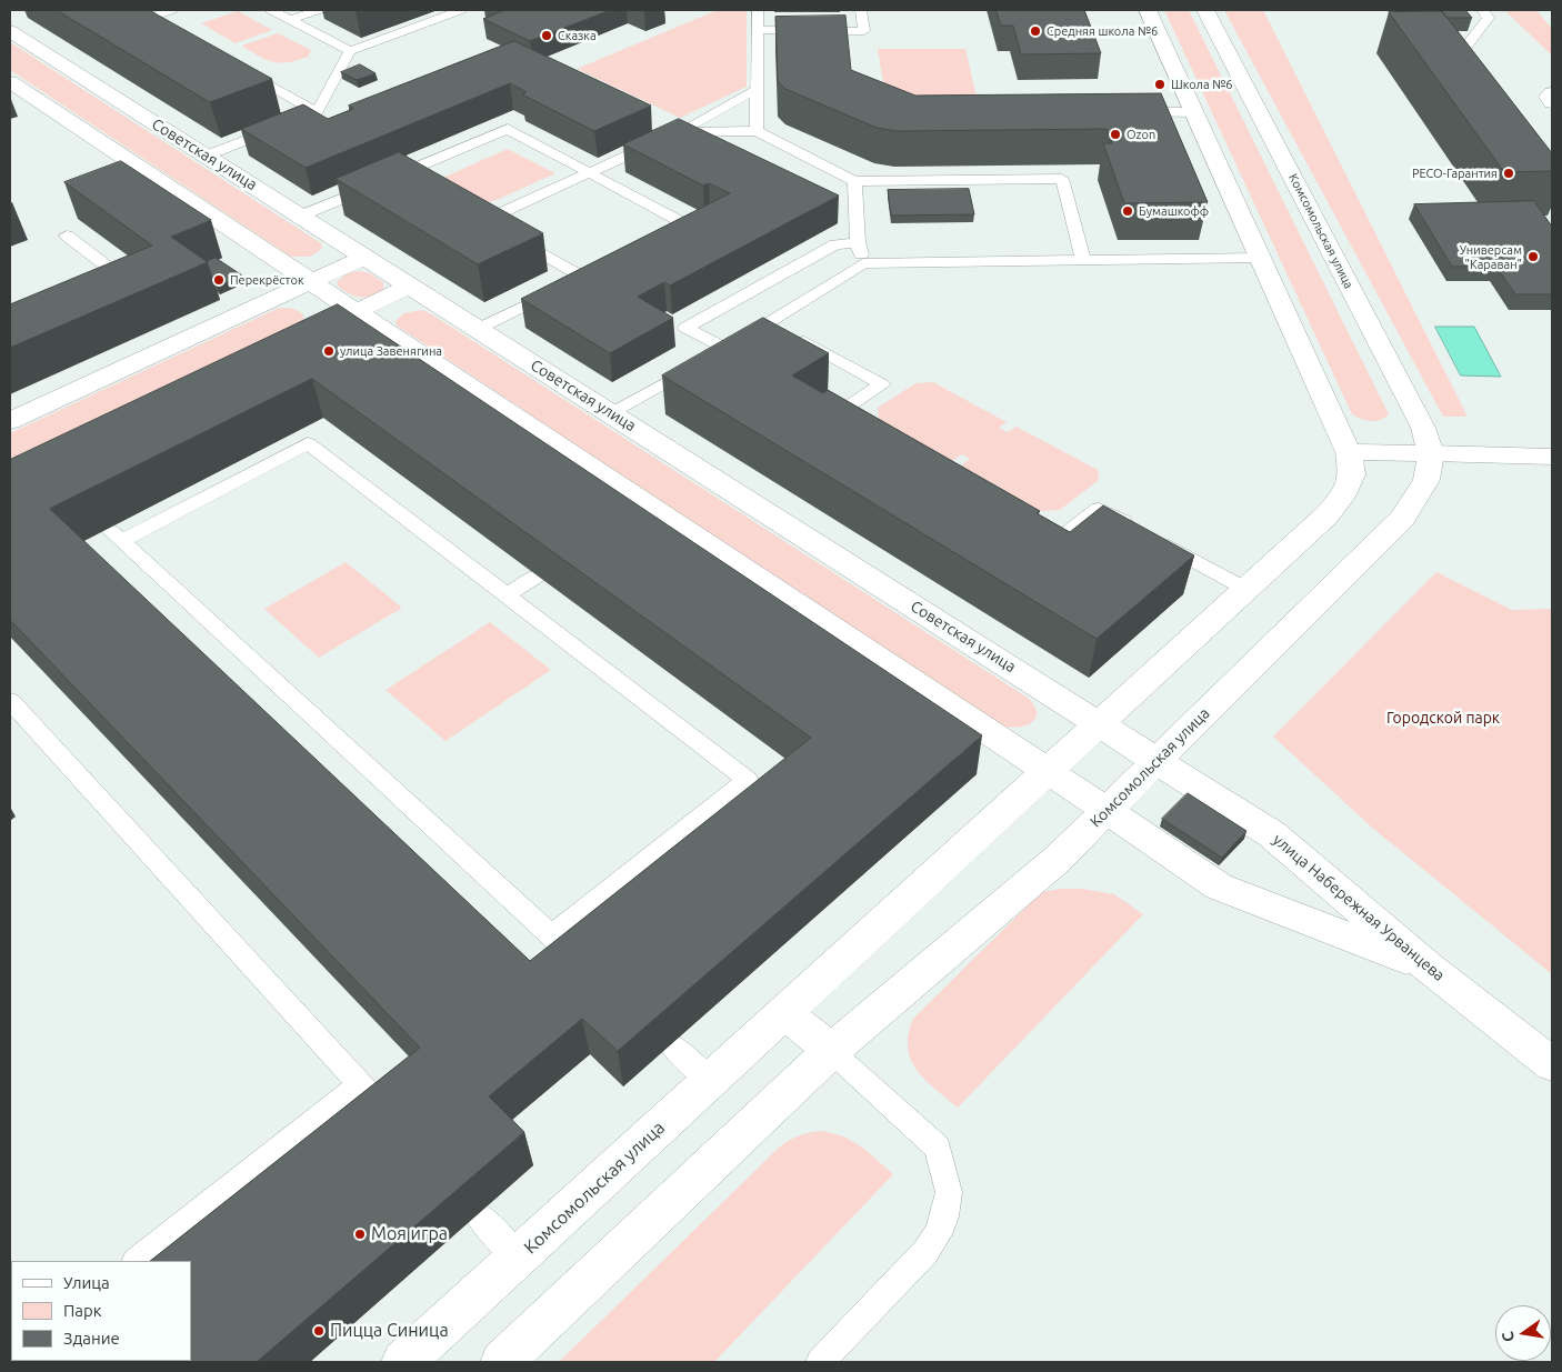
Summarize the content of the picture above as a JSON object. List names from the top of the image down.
{
  "streets": {
    "street": ["Советская улица", "Комсомольская улица", "улица Набережная Урванцева"]
  },
  "crossings": [
    ["Советская улица", "Комсомольская улица"],
    ["Советская улица", "улица Набережная Урванцева"],
    ["Комсомольская улица", "улица Набережная Урванцева"]
  ],
  "parks": ["Городской парк"],
  "places": [
    "Средняя школа №6",
    "Сказка",
    "Школа №6",
    "Ozon",
    "РЕСО-Гарантия",
    "Бумашкофф",
    "Универсам \"Караван\"",
    "Перекрёсток",
    "улица Завенягина",
    "Моя игра",
    "Пицца Синица"
  ],
  "legend": ["Улица", "Парк", "Здание"],
  "north": "left"
}
